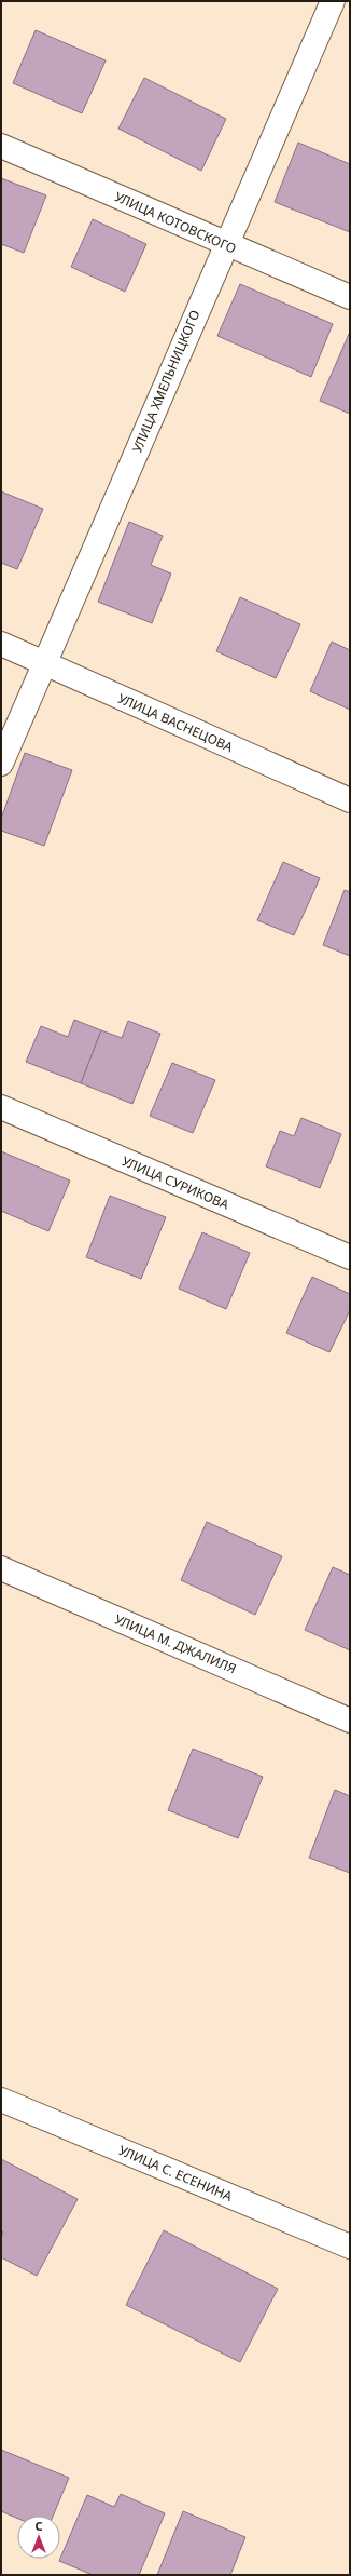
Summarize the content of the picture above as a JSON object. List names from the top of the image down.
{
  "streets": {
    "street": [
      "УЛИЦА КОТОВСКОГО",
      "УЛИЦА ХМЕЛЬНИЦКОГО",
      "УЛИЦА ВАСНЕЦОВА",
      "УЛИЦА СУРИКОВА",
      "УЛИЦА М. ДЖАЛИЛЯ",
      "УЛИЦА С. ЕСЕНИНА"
    ]
  },
  "crossings": [
    ["УЛИЦА КОТОВСКОГО", "УЛИЦА ХМЕЛЬНИЦКОГО"],
    ["УЛИЦА ХМЕЛЬНИЦКОГО", "УЛИЦА ВАСНЕЦОВА"]
  ],
  "north": "top"
}
